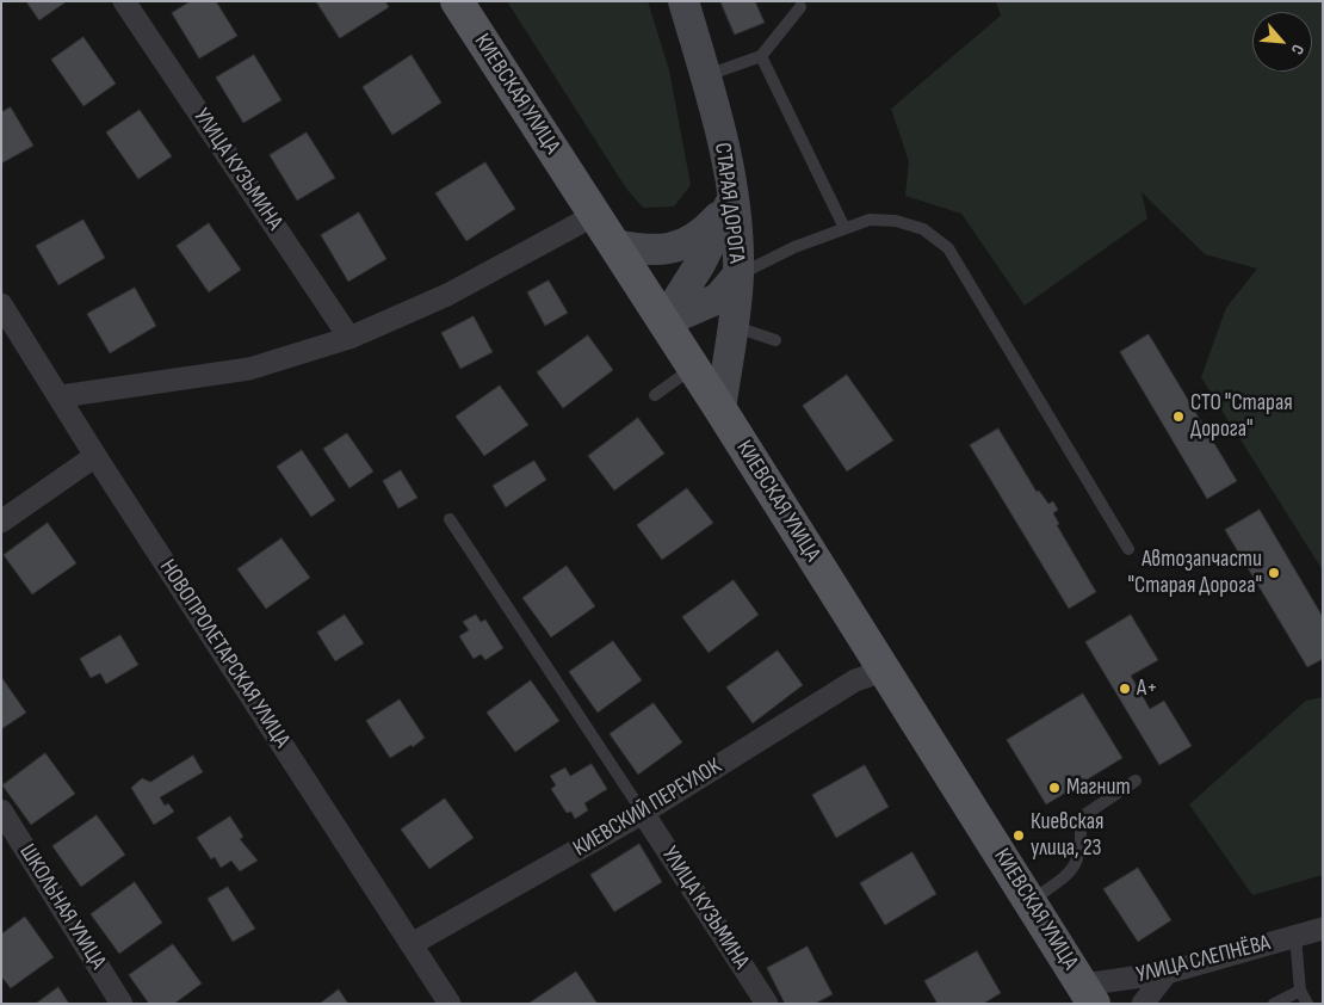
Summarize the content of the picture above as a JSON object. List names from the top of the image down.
{
  "streets": {
    "main road": ["КИЕВСКАЯ УЛИЦА"],
    "street": [
      "УЛИЦА КУЗЬМИНА",
      "СТАРАЯ ДОРОГА",
      "НОВОПРОЛЕТАРСКАЯ УЛИЦА",
      "КИЕВСКИЙ ПЕРЕУЛОК",
      "ШКОЛЬНАЯ УЛИЦА",
      "УЛИЦА СЛЕПНЁВА"
    ]
  },
  "crossings": [
    ["КИЕВСКАЯ УЛИЦА", "СТАРАЯ ДОРОГА"],
    ["КИЕВСКАЯ УЛИЦА", "КИЕВСКИЙ ПЕРЕУЛОК"],
    ["КИЕВСКАЯ УЛИЦА", "УЛИЦА СЛЕПНЁВА"],
    ["УЛИЦА КУЗЬМИНА", "КИЕВСКИЙ ПЕРЕУЛОК"],
    ["НОВОПРОЛЕТАРСКАЯ УЛИЦА", "КИЕВСКИЙ ПЕРЕУЛОК"]
  ],
  "places": [
    "СТО \"Старая Дорога\"",
    "Автозапчасти \"Старая Дорога\"",
    "А+",
    "Магнит",
    "Киевская улица, 23"
  ],
  "north": "bottom right"
}
